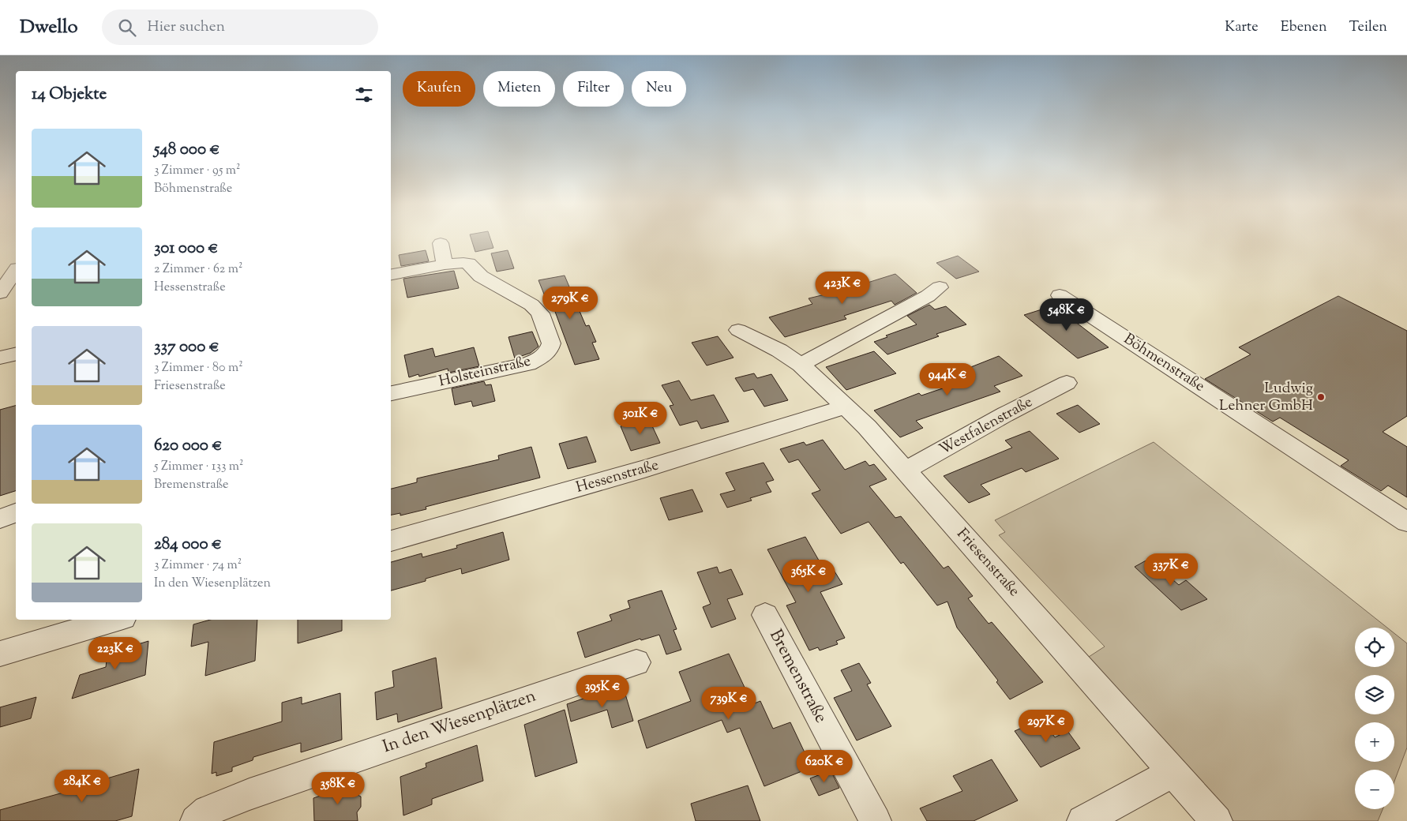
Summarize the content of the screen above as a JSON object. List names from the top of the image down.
{
  "streets": {
    "street": [
      "Böhmenstraße",
      "Holsteinstraße",
      "Westfalenstraße",
      "Hessenstraße",
      "Friesenstraße",
      "Bremenstraße",
      "In den Wiesenplätzen"
    ]
  },
  "crossings": [
    ["Westfalenstraße", "Friesenstraße"],
    ["Hessenstraße", "Friesenstraße"]
  ],
  "places": ["Ludwig Lehner GmbH"],
  "page": {
    "header": "Dwello",
    "search": "Hier suchen",
    "nav": ["Karte", "Ebenen", "Teilen"],
    "chip": [
      "Kaufen",
      "Mieten",
      "Filter",
      "Neu"
    ],
    "heading": "14 Objekte",
    "list": [
      {
        "name": "548 000 €",
        "note": "3 Zimmer · 95 m² · Böhmenstraße"
      },
      {
        "name": "301 000 €",
        "note": "2 Zimmer · 62 m² · Hessenstraße"
      },
      {
        "name": "337 000 €",
        "note": "3 Zimmer · 80 m² · Friesenstraße"
      },
      {
        "name": "620 000 €",
        "note": "5 Zimmer · 133 m² · Bremenstraße"
      },
      {
        "name": "284 000 €",
        "note": "3 Zimmer · 74 m² · In den Wiesenplätzen"
      }
    ],
    "price": [
      "423K €",
      "279K €",
      "548K €",
      "944K €",
      "301K €",
      "337K €",
      "365K €",
      "223K €",
      "395K €",
      "739K €",
      "297K €",
      "620K €",
      "284K €",
      "358K €"
    ],
    "map_buttons": ["+", "−"]
  }
}
